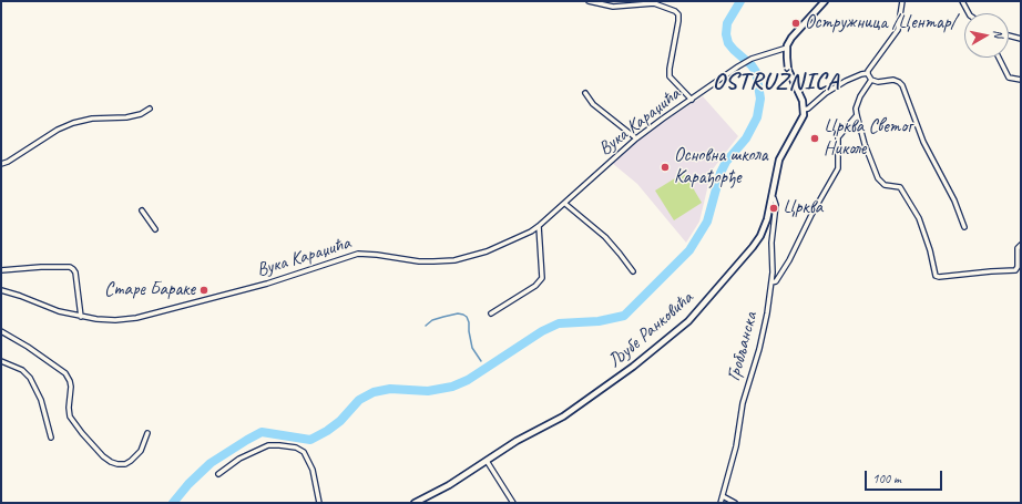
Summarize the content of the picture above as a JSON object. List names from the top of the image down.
{
  "streets": {
    "street": ["Вука Караџића", "Љубе Ранковића", "Гробљанска"]
  },
  "crossings": [
    ["Љубе Ранковића", "Гробљанска"]
  ],
  "districts": ["OSTRUŽNICA"],
  "places": [
    "Остружница /Центар/",
    "Црква Светог Николе",
    "Основна школа Карађорђе",
    "Црква",
    "Старе Бараке"
  ],
  "scale_bar": "100 m",
  "north": "right"
}
